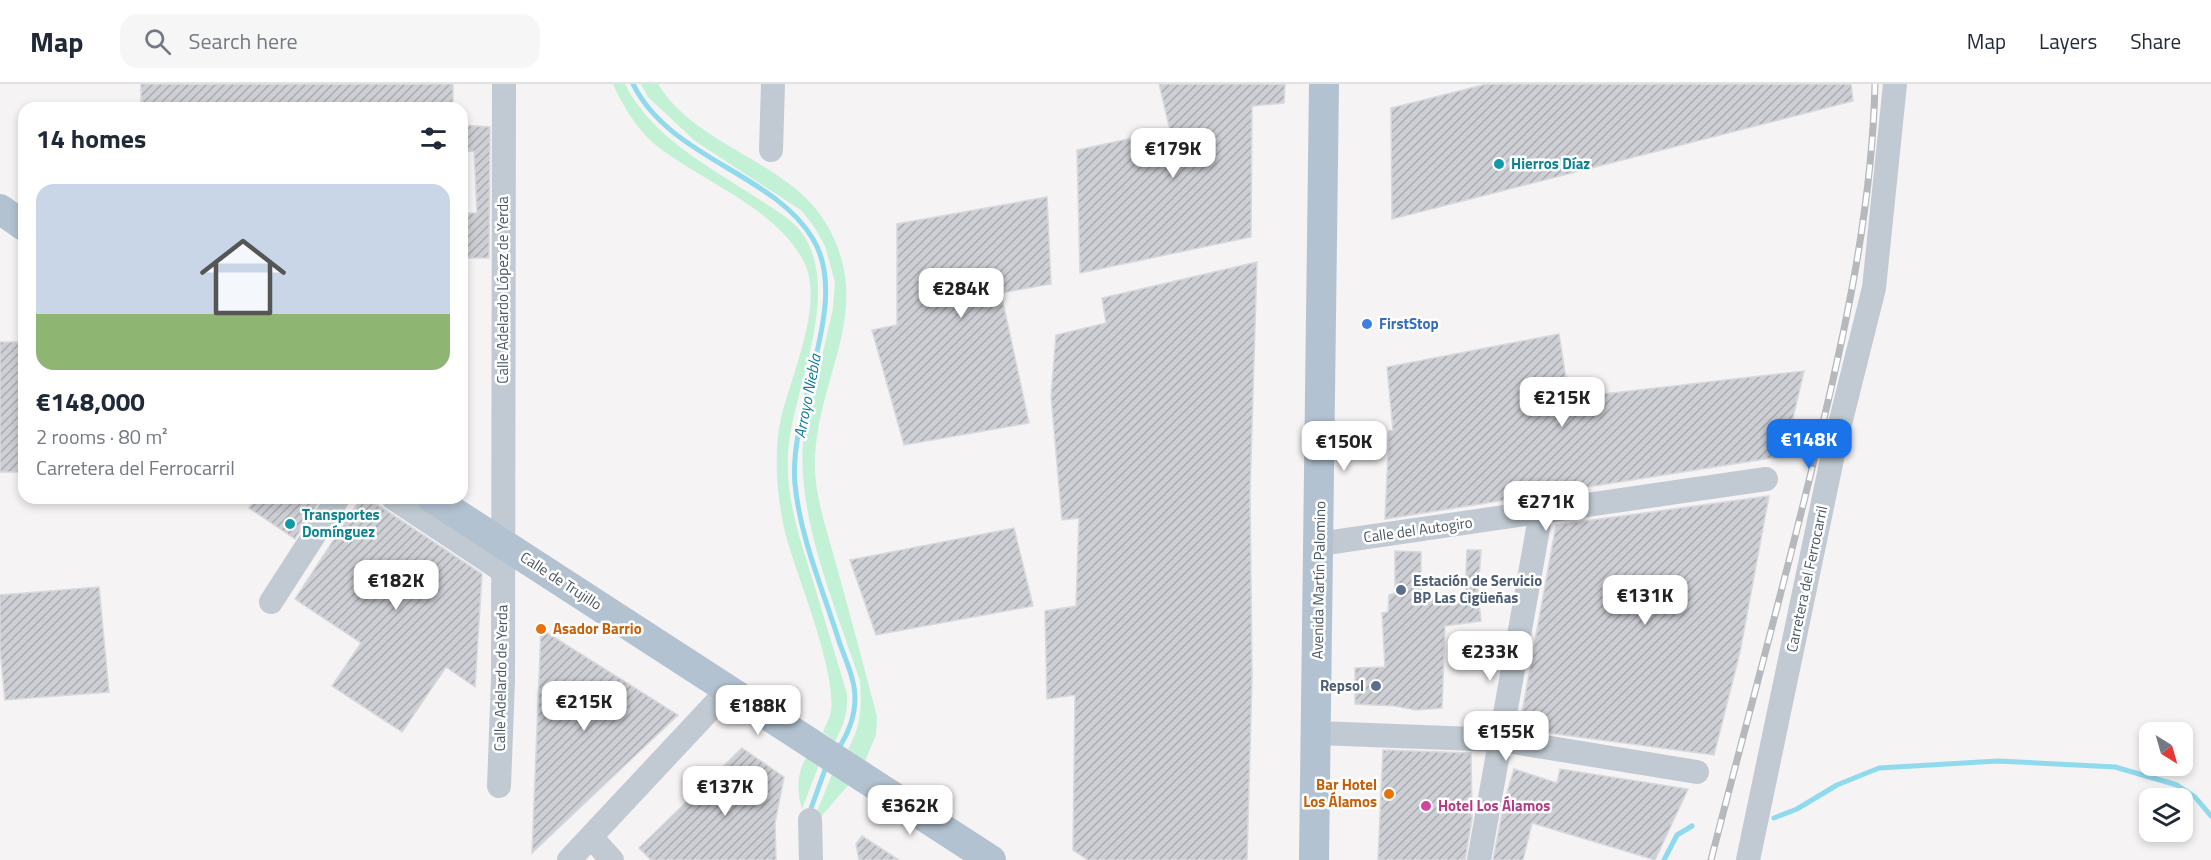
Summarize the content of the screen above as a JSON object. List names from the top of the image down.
{
  "streets": {
    "main road": ["Avenida Martín Palomino", "Calle de Trujillo"],
    "street": [
      "Calle Adelardo López de Yerda",
      "Calle del Autogiro",
      "Carretera del Ferrocarril",
      "Calle Adelardo de Yerda"
    ]
  },
  "crossings": [
    ["Calle Adelardo López de Yerda", "Calle Adelardo de Yerda"],
    ["Calle del Autogiro", "Avenida Martín Palomino"],
    ["Calle de Trujillo", "Calle Adelardo de Yerda"]
  ],
  "water": ["Arroyo Niebla"],
  "places": [
    "Hierros Díaz",
    "FirstStop",
    "Transportes Domínguez",
    "Estación de Servicio BP Las Cigüeñas",
    "Asador Barrio",
    "Repsol",
    "Bar Hotel Los Álamos",
    "Hotel Los Álamos"
  ],
  "north": "bottom right",
  "page": {
    "header": "Map",
    "search": "Search here",
    "nav": ["Map", "Layers", "Share"],
    "heading": "14 homes",
    "price": [
      "€179K",
      "€284K",
      "€215K",
      "€148K",
      "€150K",
      "€271K",
      "€182K",
      "€131K",
      "€233K",
      "€215K",
      "€188K",
      "€155K",
      "€137K",
      "€362K"
    ],
    "list": [
      {
        "name": "€148,000",
        "note": "2 rooms · 80 m² · Carretera del Ferrocarril"
      }
    ]
  }
}
